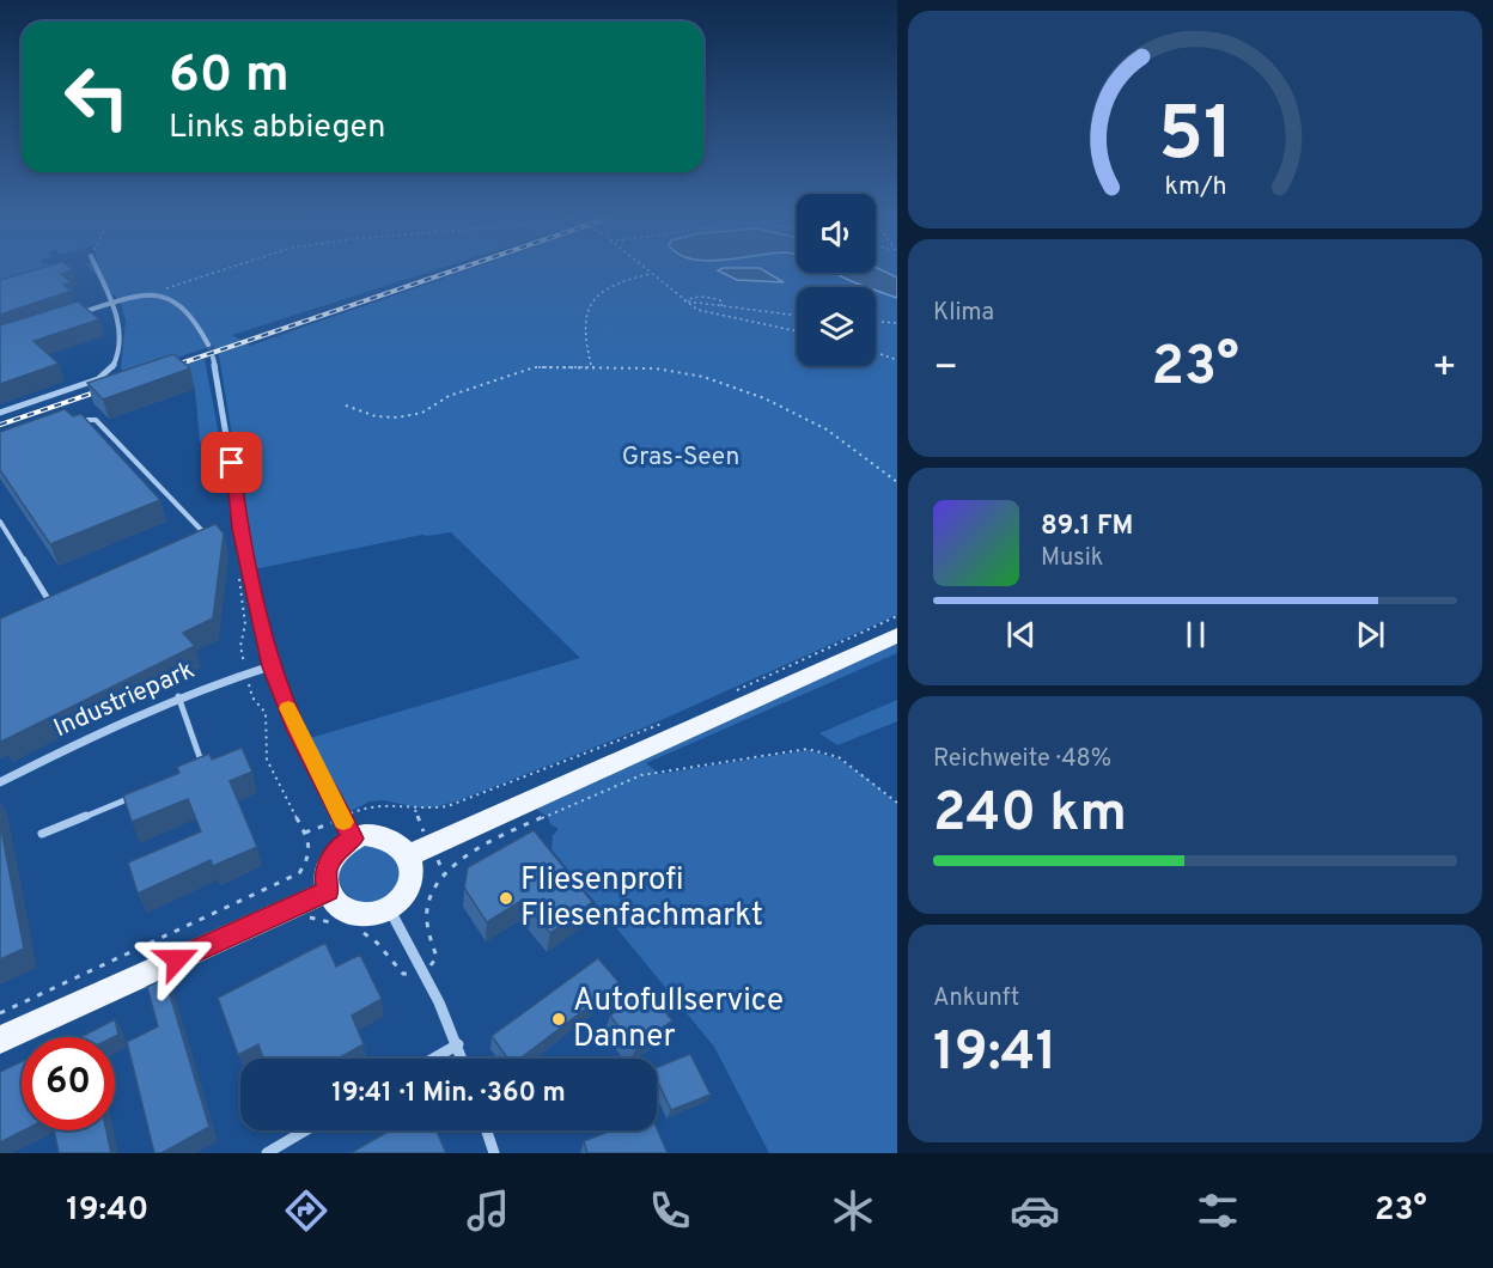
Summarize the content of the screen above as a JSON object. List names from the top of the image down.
{
  "streets": {
    "street": ["Industriepark"]
  },
  "parks": ["Gras-Seen"],
  "places": ["Fliesenprofi Fliesenfachmarkt", "Autofullservice Danner"],
  "page": {
    "turn": ["60 m", "Links abbiegen"],
    "tile": [
      "Klima",
      ["Reichweite · 48%", "240 km"],
      ["Ankunft", "19:41"]
    ],
    "heat": ["−", "23°", "+"],
    "song": ["89.1 FM", "Musik"],
    "limit": "60",
    "trip": "19:41 · 1 Min. · 360 m",
    "tabs": ["19:40", "23°"],
    "gauge": ["51", "km/h"]
  }
}
